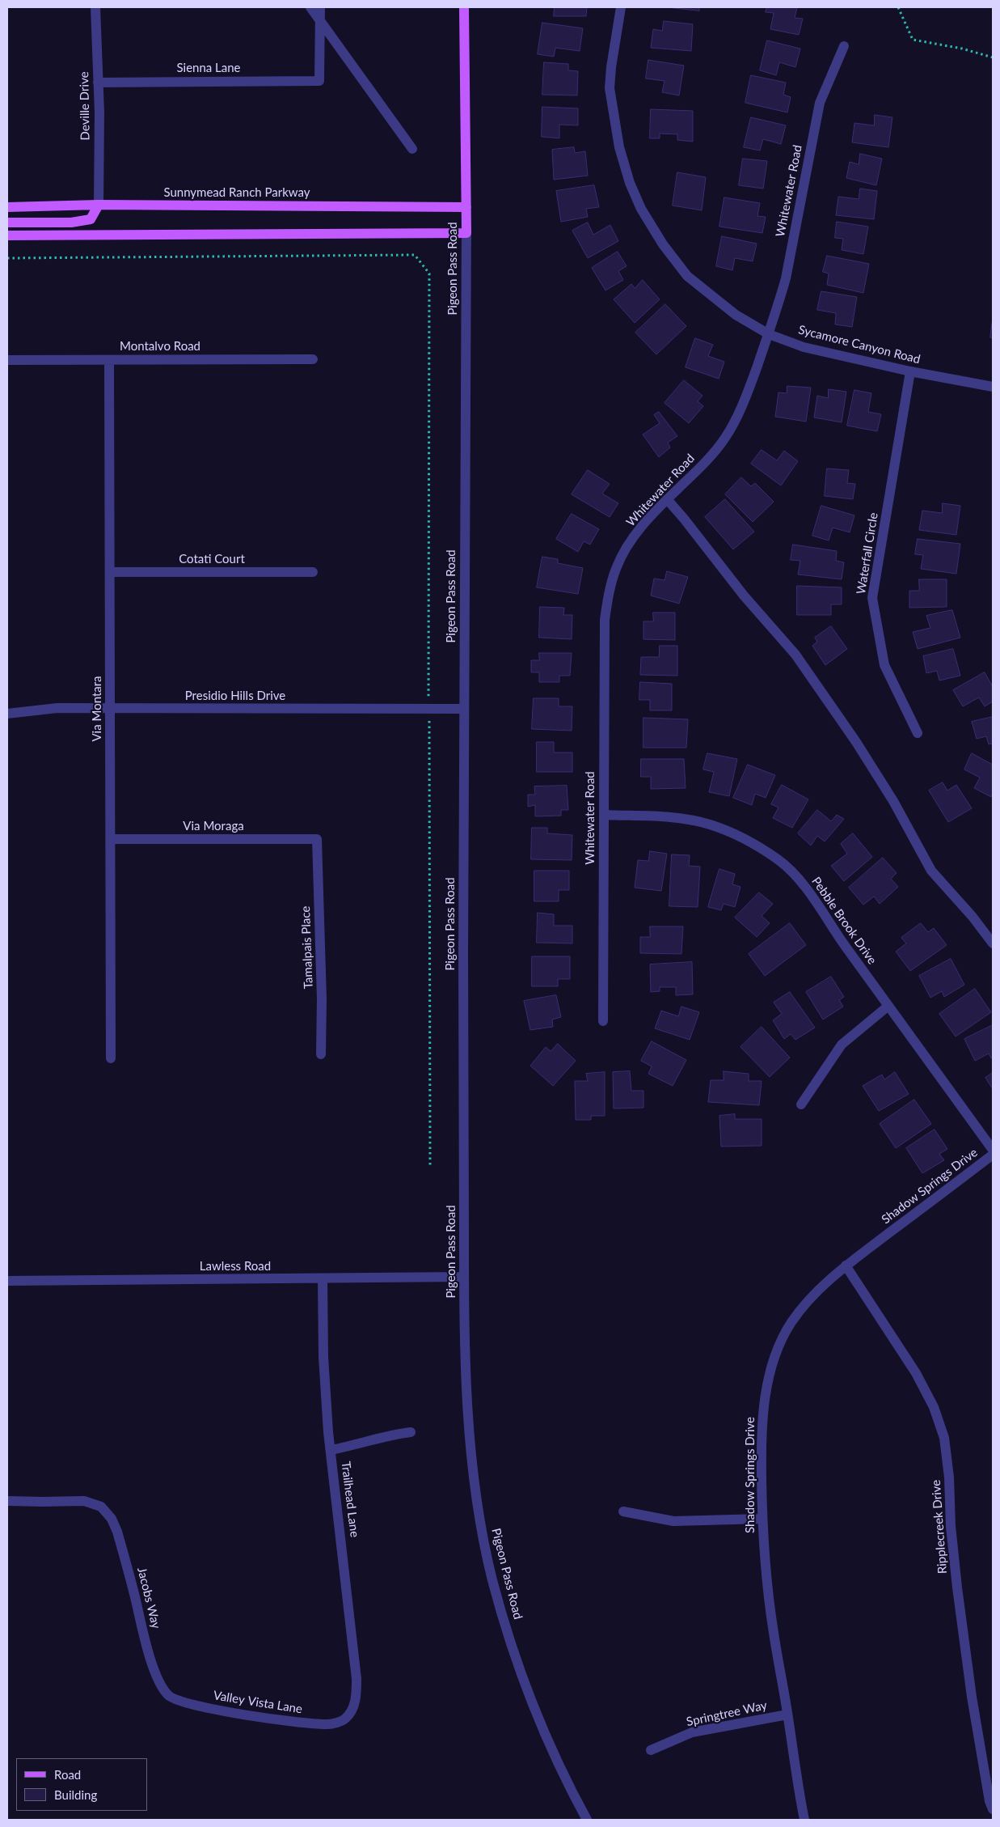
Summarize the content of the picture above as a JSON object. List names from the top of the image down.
{
  "streets": {
    "main road": ["Sunnymead Ranch Parkway", "Pigeon Pass Road"],
    "street": [
      "Sienna Lane",
      "Deville Drive",
      "Whitewater Road",
      "Sycamore Canyon Road",
      "Montalvo Road",
      "Waterfall Circle",
      "Cotati Court",
      "Presidio Hills Drive",
      "Via Montara",
      "Via Moraga",
      "Pebble Brook Drive",
      "Tamalpais Place",
      "Shadow Springs Drive",
      "Lawless Road",
      "Trailhead Lane",
      "Ripplecreek Drive",
      "Jacobs Way",
      "Valley Vista Lane",
      "Springtree Way"
    ]
  },
  "crossings": [
    ["Sienna Lane", "Deville Drive"],
    ["Deville Drive", "Sunnymead Ranch Parkway"],
    ["Whitewater Road", "Sycamore Canyon Road"],
    ["Whitewater Road", "Pebble Brook Drive"],
    ["Sunnymead Ranch Parkway", "Pigeon Pass Road"],
    ["Pigeon Pass Road", "Presidio Hills Drive"],
    ["Pigeon Pass Road", "Lawless Road"],
    ["Sycamore Canyon Road", "Waterfall Circle"],
    ["Montalvo Road", "Via Montara"],
    ["Cotati Court", "Via Montara"],
    ["Presidio Hills Drive", "Via Montara"],
    ["Via Montara", "Via Moraga"],
    ["Via Moraga", "Tamalpais Place"],
    ["Shadow Springs Drive", "Ripplecreek Drive"],
    ["Shadow Springs Drive", "Springtree Way"],
    ["Lawless Road", "Trailhead Lane"],
    ["Trailhead Lane", "Valley Vista Lane"],
    ["Jacobs Way", "Valley Vista Lane"]
  ],
  "legend": ["Road", "Building"]
}
